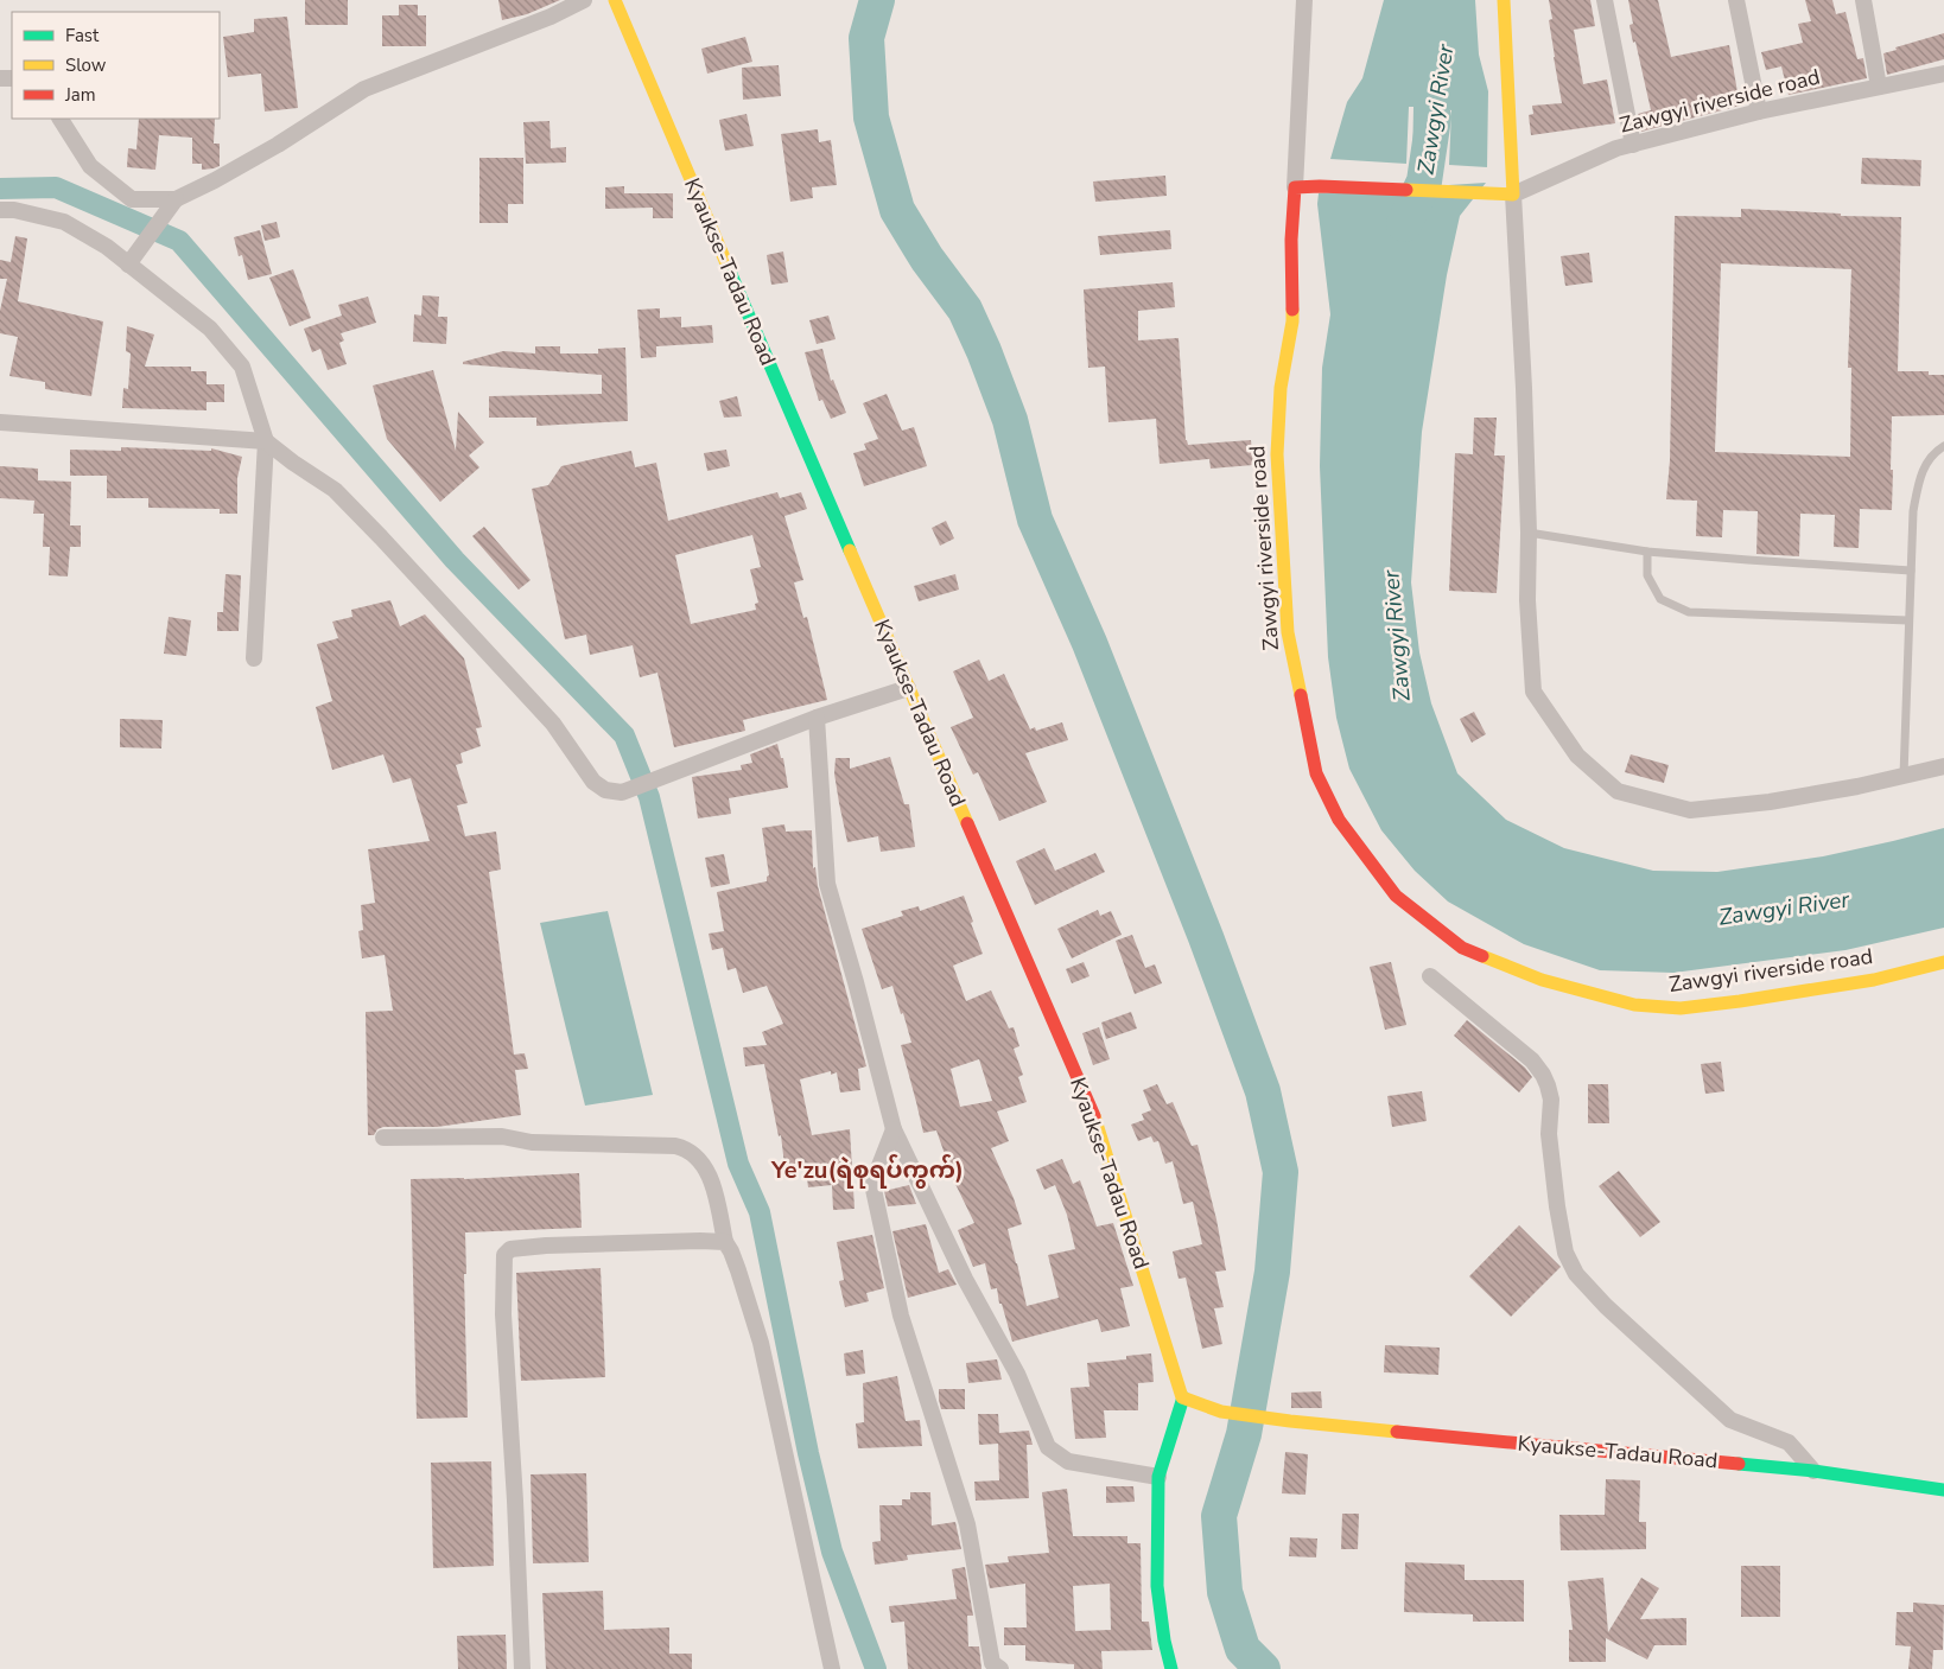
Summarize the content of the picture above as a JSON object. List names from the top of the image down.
{
  "streets": {
    "main road": ["Zawgyi riverside road", "Kyaukse-Tadau Road"]
  },
  "districts": ["Ye'zu(ရဲစုရပ်ကွက်)"],
  "water": ["Zawgyi River"],
  "legend": ["Fast", "Slow", "Jam"]
}
